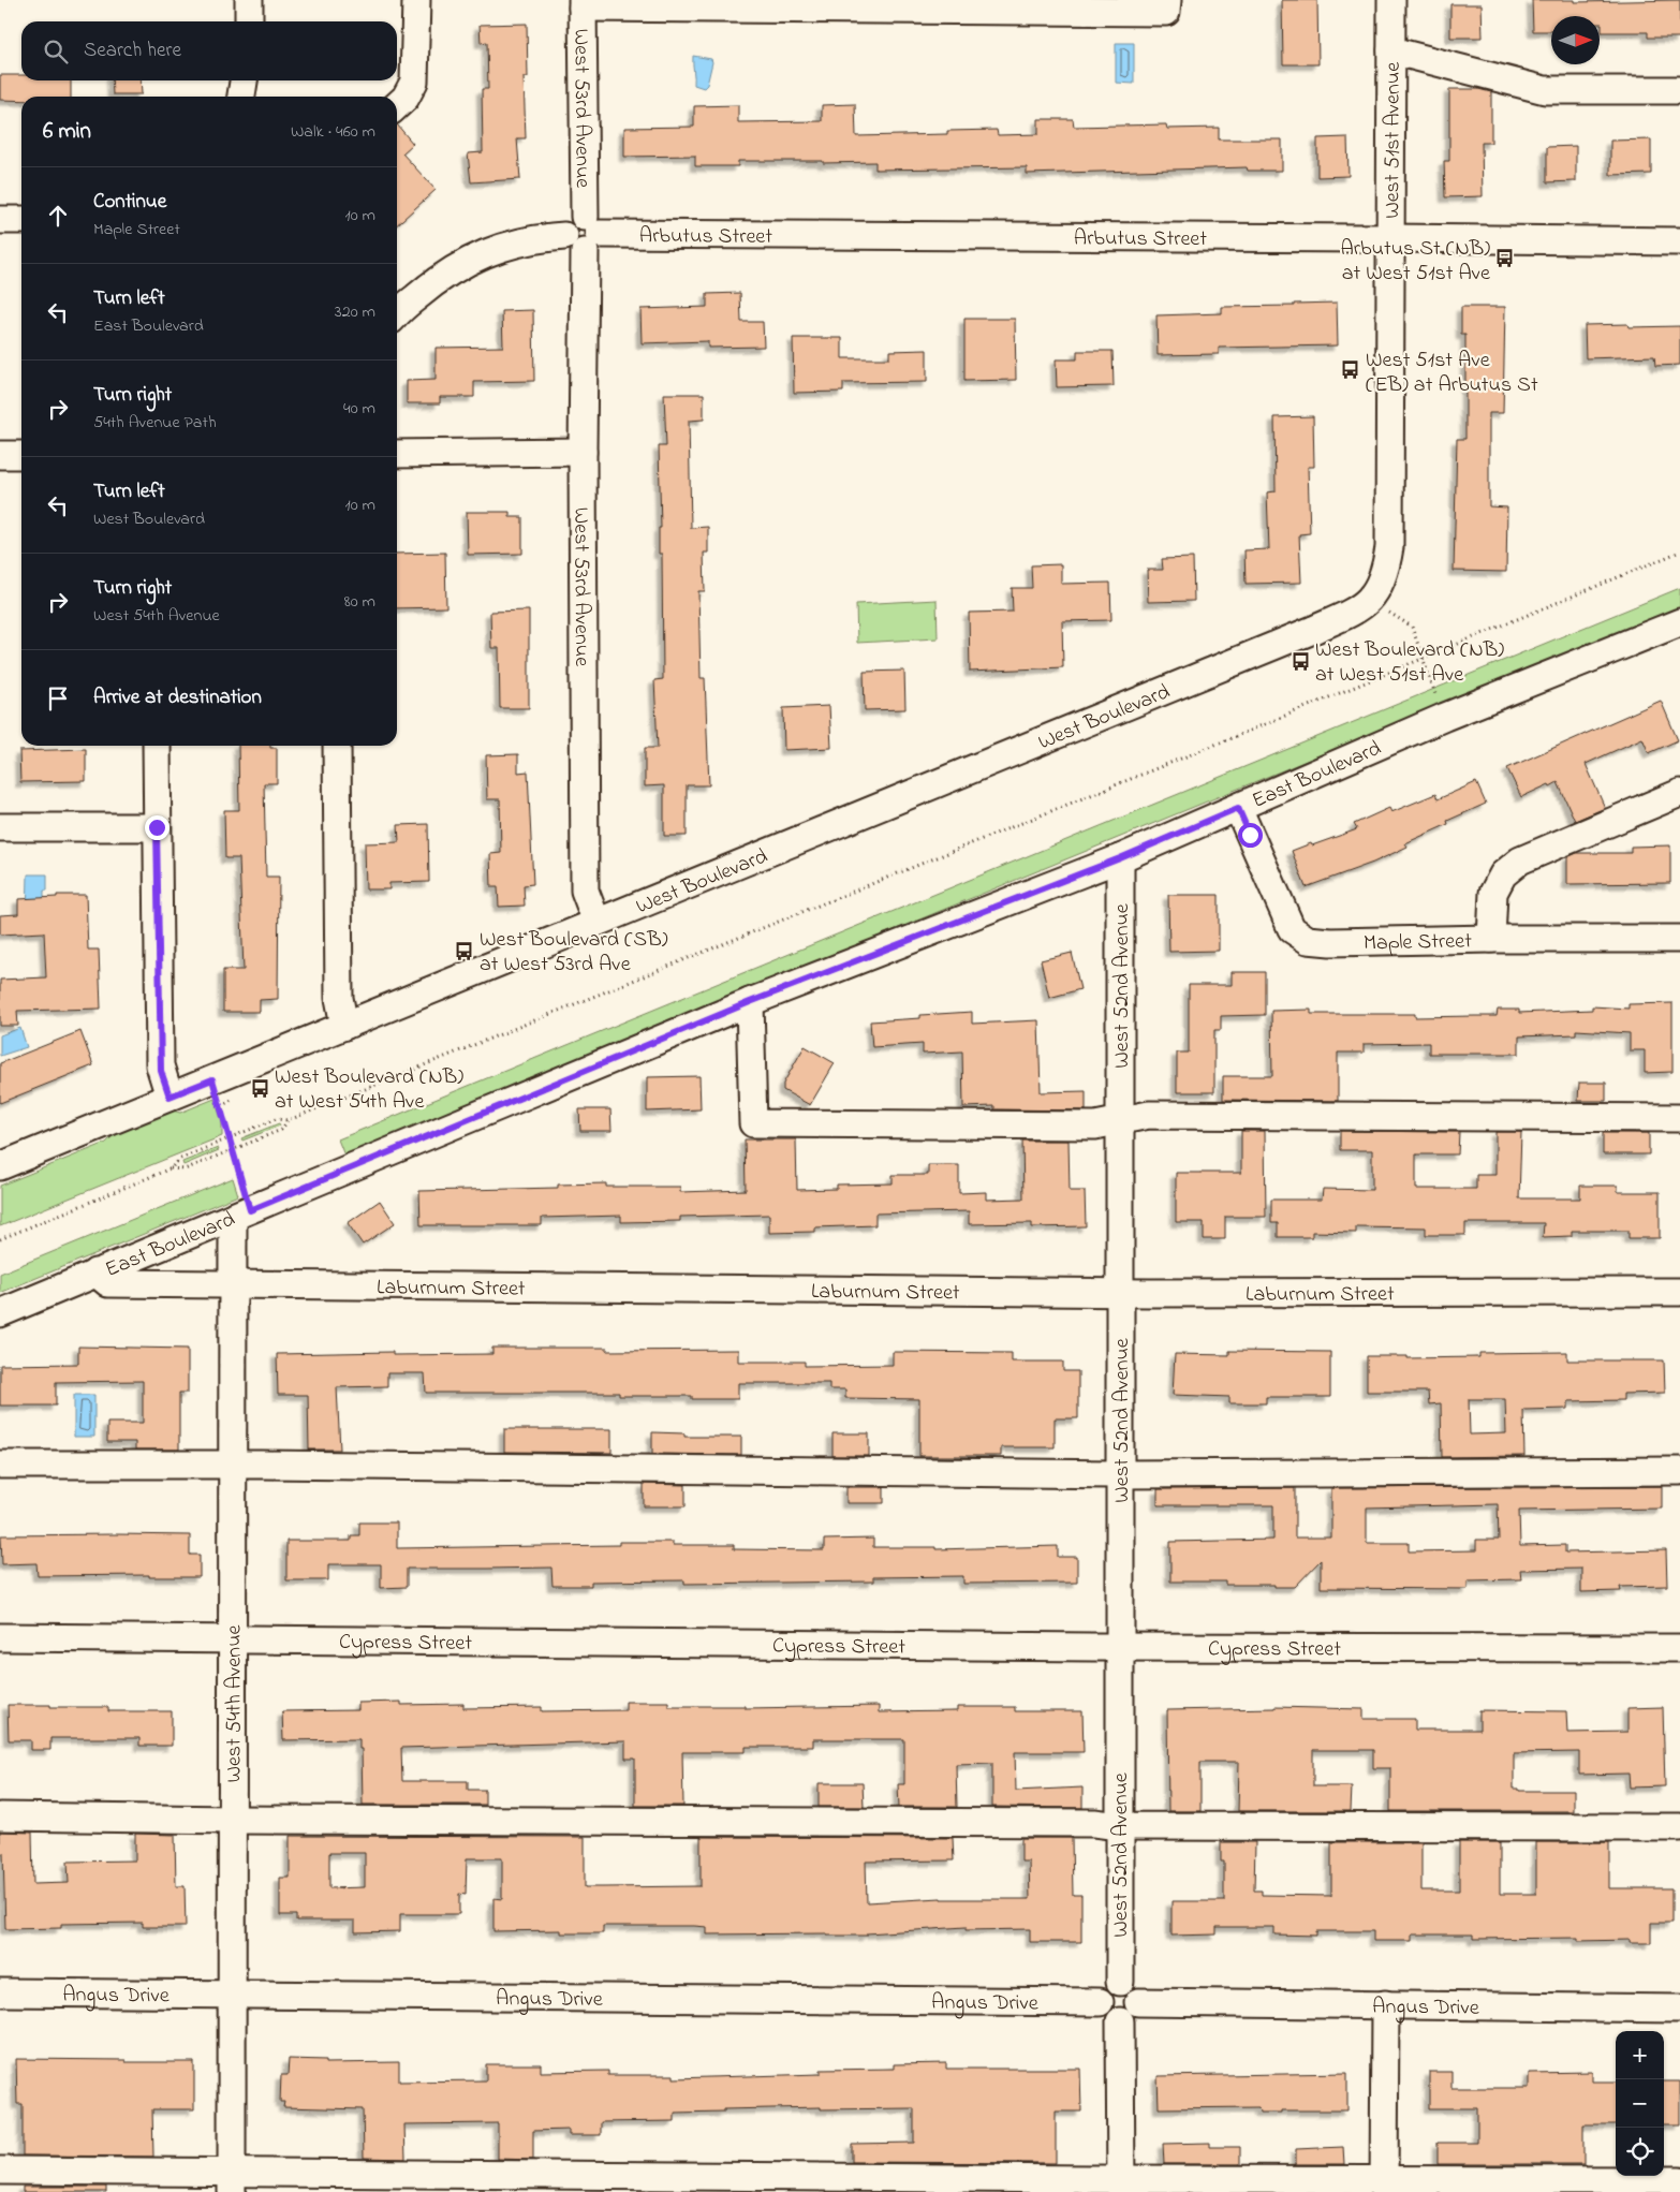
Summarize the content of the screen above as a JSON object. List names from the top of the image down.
{
  "streets": {
    "street": [
      "West 53rd Avenue",
      "West 51st Avenue",
      "Arbutus Street",
      "West Boulevard",
      "East Boulevard",
      "Maple Street",
      "West 52nd Avenue",
      "Laburnum Street",
      "Cypress Street",
      "West 54th Avenue",
      "Angus Drive"
    ]
  },
  "crossings": [
    ["West 53rd Avenue", "Arbutus Street"],
    ["West 53rd Avenue", "West Boulevard"],
    ["West 51st Avenue", "Arbutus Street"],
    ["West 51st Avenue", "West Boulevard"],
    ["East Boulevard", "Maple Street"],
    ["East Boulevard", "West 52nd Avenue"],
    ["East Boulevard", "Laburnum Street"],
    ["East Boulevard", "West 54th Avenue"],
    ["West 52nd Avenue", "Laburnum Street"],
    ["West 52nd Avenue", "Cypress Street"],
    ["West 52nd Avenue", "Angus Drive"],
    ["Laburnum Street", "West 54th Avenue"],
    ["Cypress Street", "West 54th Avenue"],
    ["West 54th Avenue", "Angus Drive"]
  ],
  "places": {
    "bus stop": [
      "Arbutus St (NB) at West 51st Ave",
      "West 51st Ave (EB) at Arbutus St",
      "West Boulevard (NB) at West 51st Ave",
      "West Boulevard (SB) at West 53rd Ave",
      "West Boulevard (NB) at West 54th Ave"
    ]
  },
  "north": "right",
  "page": {
    "search": "Search here",
    "heading": ["6 min", "Walk · 460 m"],
    "list": [
      ["Continue", "Maple Street", "10 m"],
      ["Turn left", "East Boulevard", "320 m"],
      ["Turn right", "54th Avenue Path", "40 m"],
      ["Turn left", "West Boulevard", "10 m"],
      ["Turn right", "West 54th Avenue", "80 m"],
      "Arrive at destination"
    ],
    "map_buttons": ["+", "−"]
  }
}
